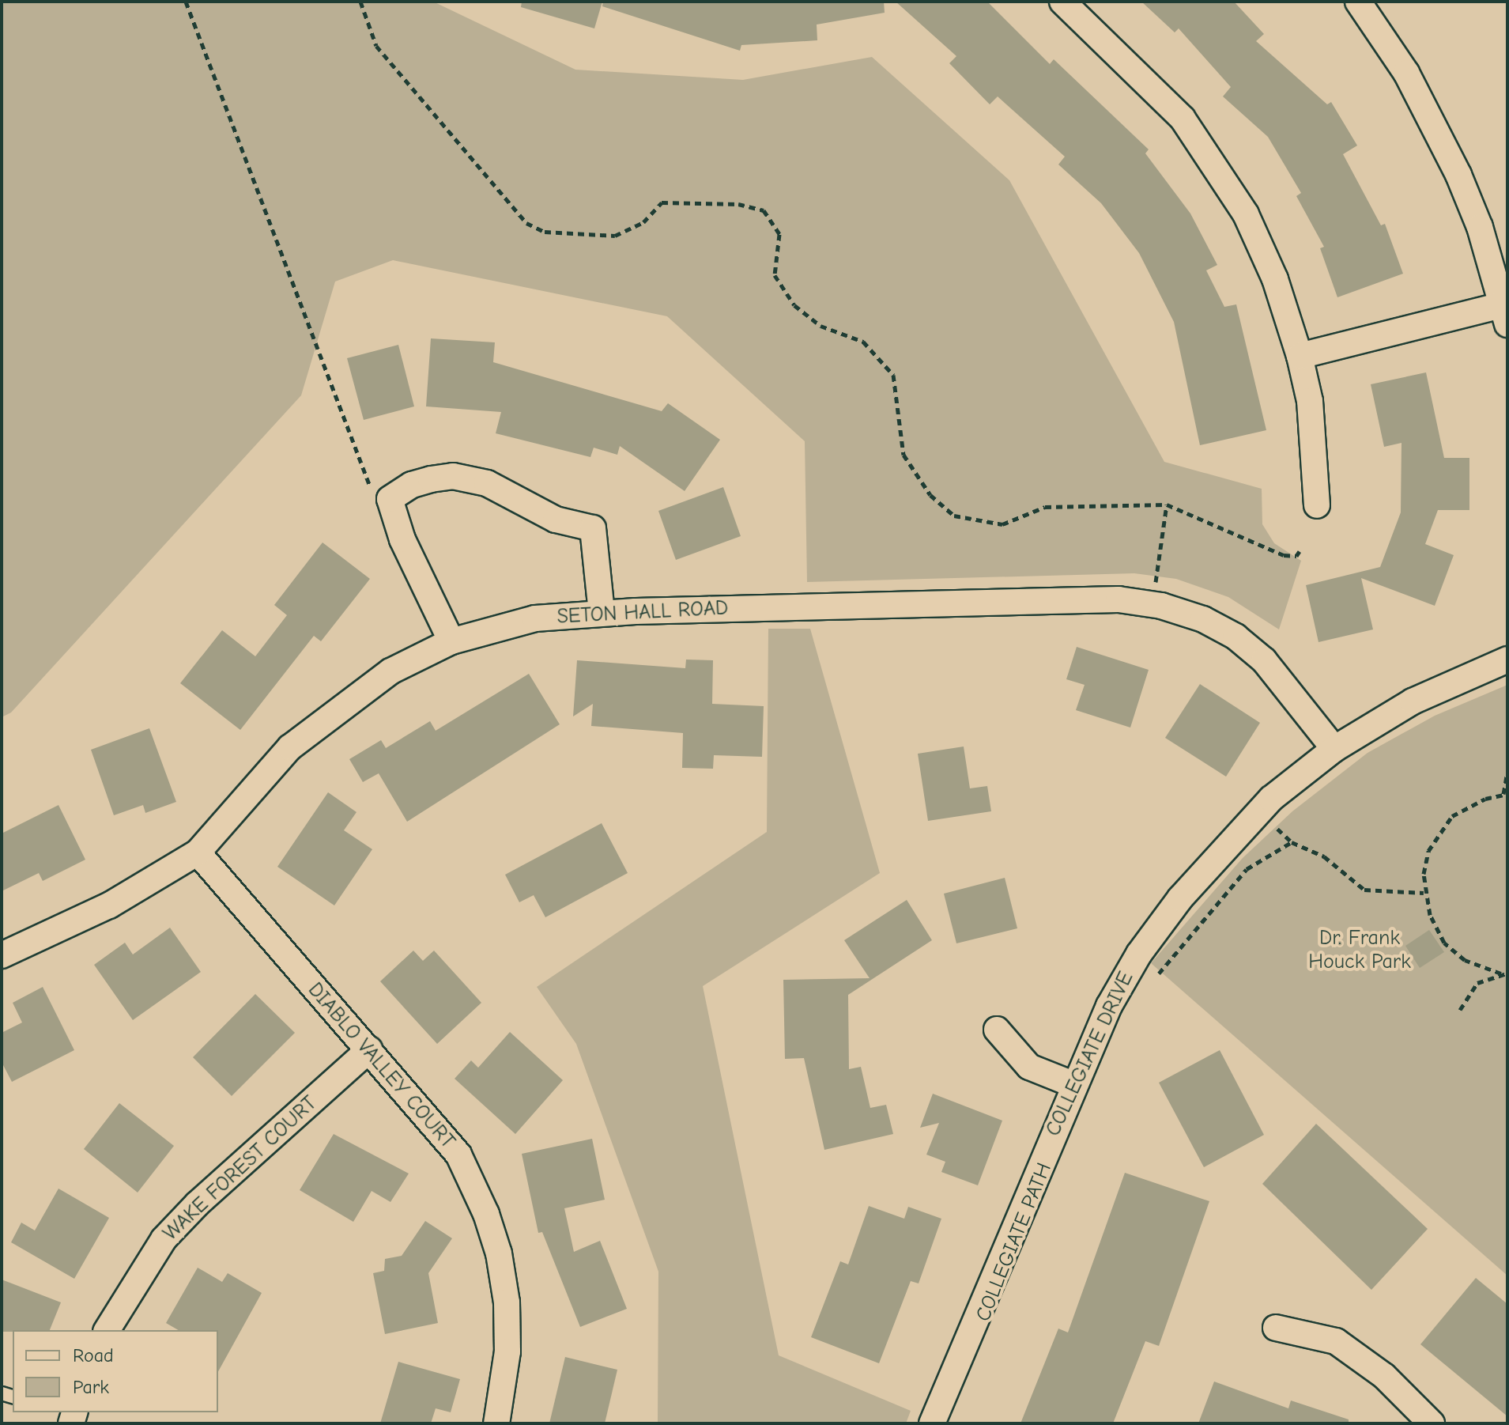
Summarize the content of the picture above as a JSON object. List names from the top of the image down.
{
  "streets": {
    "street": [
      "SETON HALL ROAD",
      "COLLEGIATE DRIVE",
      "DIABLO VALLEY COURT",
      "WAKE FOREST COURT"
    ]
  },
  "crossings": [
    ["SETON HALL ROAD", "COLLEGIATE DRIVE"],
    ["SETON HALL ROAD", "DIABLO VALLEY COURT"],
    ["DIABLO VALLEY COURT", "WAKE FOREST COURT"]
  ],
  "parks": ["Dr. Frank Houck Park"],
  "legend": ["Road", "Park"]
}
